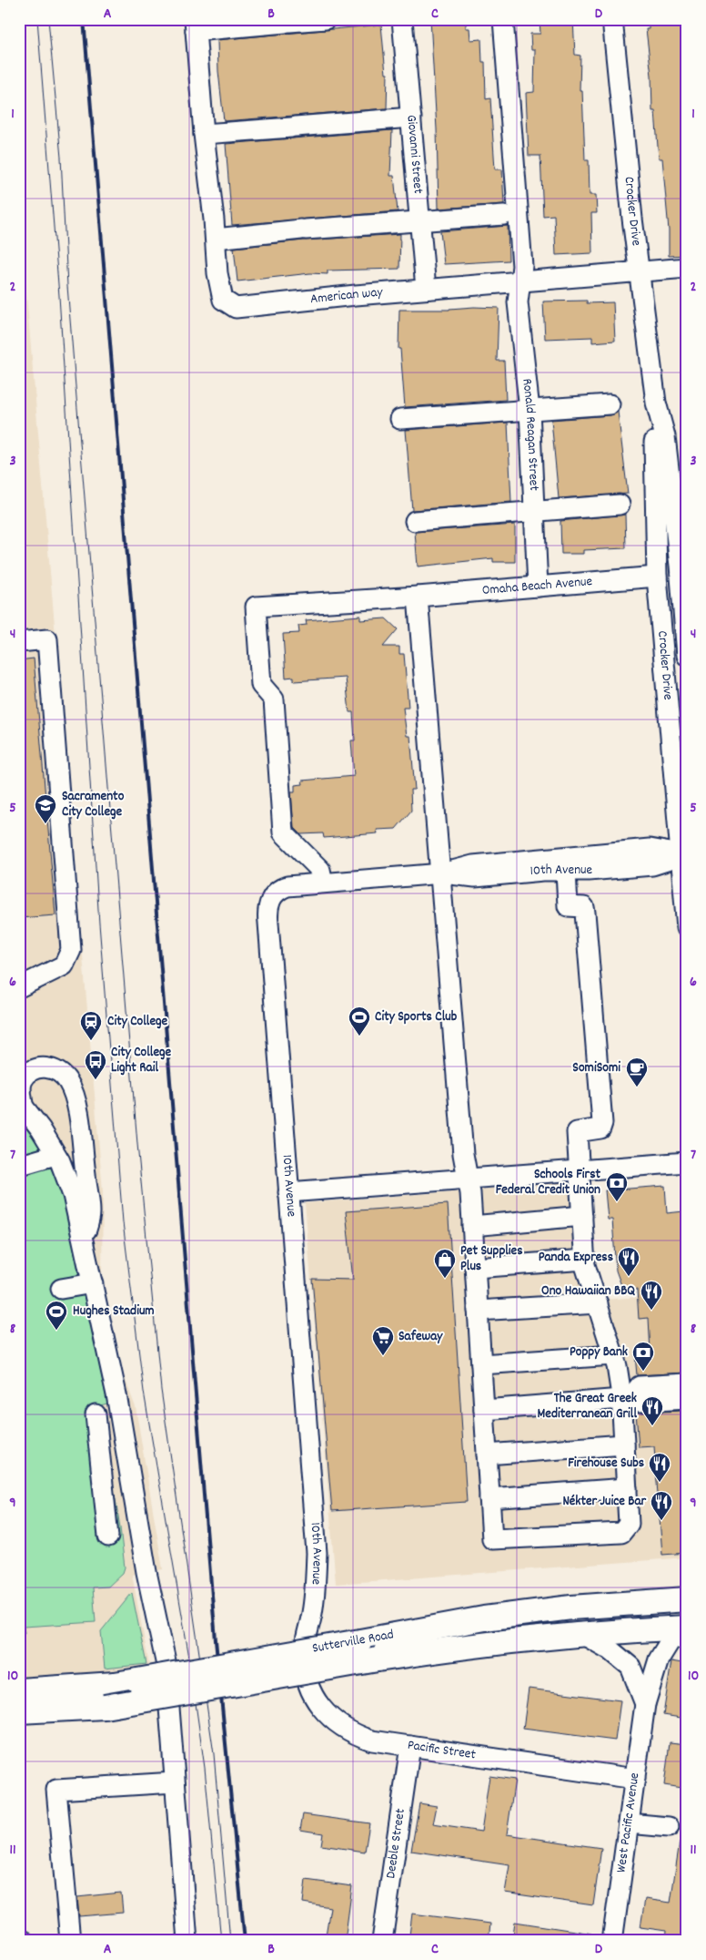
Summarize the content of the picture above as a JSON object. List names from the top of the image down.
{
  "streets": {
    "main road": ["Sutterville Road"],
    "street": [
      "Giovanni Street",
      "Crocker Drive",
      "American way",
      "Ronald Reagan Street",
      "Omaha Beach Avenue",
      "10th Avenue",
      "Pacific Street",
      "West Pacific Avenue",
      "Deeble Street"
    ]
  },
  "crossings": [
    ["Giovanni Street", "American way"],
    ["Crocker Drive", "American way"],
    ["Crocker Drive", "Omaha Beach Avenue"],
    ["Crocker Drive", "10th Avenue"],
    ["American way", "Ronald Reagan Street"],
    ["Ronald Reagan Street", "Omaha Beach Avenue"],
    ["Omaha Beach Avenue", "10th Avenue"],
    ["10th Avenue", "Pacific Street"],
    ["Sutterville Road", "West Pacific Avenue"],
    ["Pacific Street", "West Pacific Avenue"],
    ["Pacific Street", "Deeble Street"]
  ],
  "places": {
    "school or university": ["Sacramento City College"],
    "sports": ["City Sports Club", "Hughes Stadium"],
    "station": ["City College"],
    "bus stop": ["City College Light Rail"],
    "cafe": ["SomiSomi"],
    "bank": ["Schools First Federal Credit Union", "Poppy Bank"],
    "restaurant": [
      "Panda Express",
      "Ono Hawaiian BBQ",
      "The Great Greek Mediterranean Grill",
      "Firehouse Subs",
      "Nékter Juice Bar"
    ],
    "shop": ["Pet Supplies Plus"],
    "supermarket": ["Safeway"]
  },
  "grid": {
    "columns": [
      "A",
      "B",
      "C",
      "D"
    ],
    "rows": [
      "1",
      "2",
      "3",
      "4",
      "5",
      "6",
      "7",
      "8",
      "9",
      "10",
      "11"
    ]
  }
}
